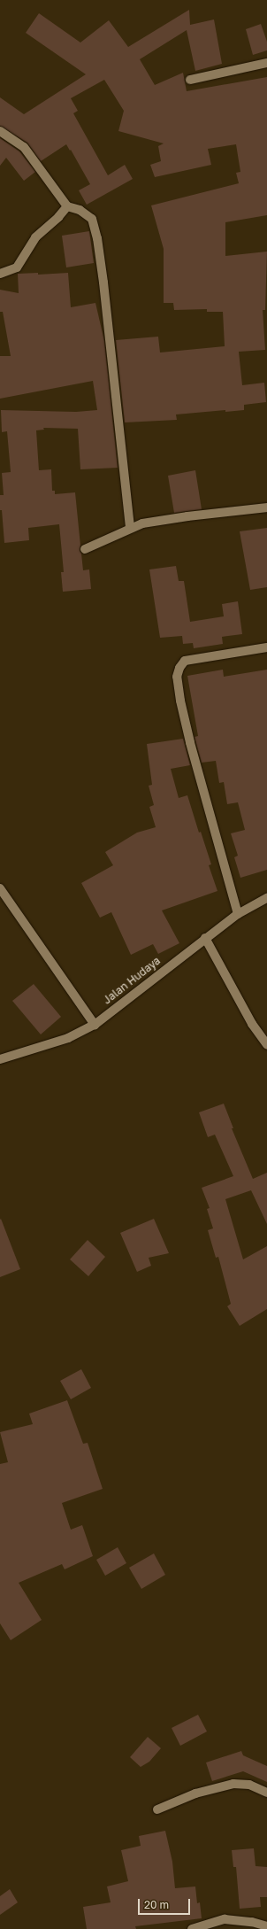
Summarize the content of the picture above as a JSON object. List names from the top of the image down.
{
  "streets": {
    "street": ["Jalan Hudaya"]
  },
  "scale_bar": "20 m"
}
